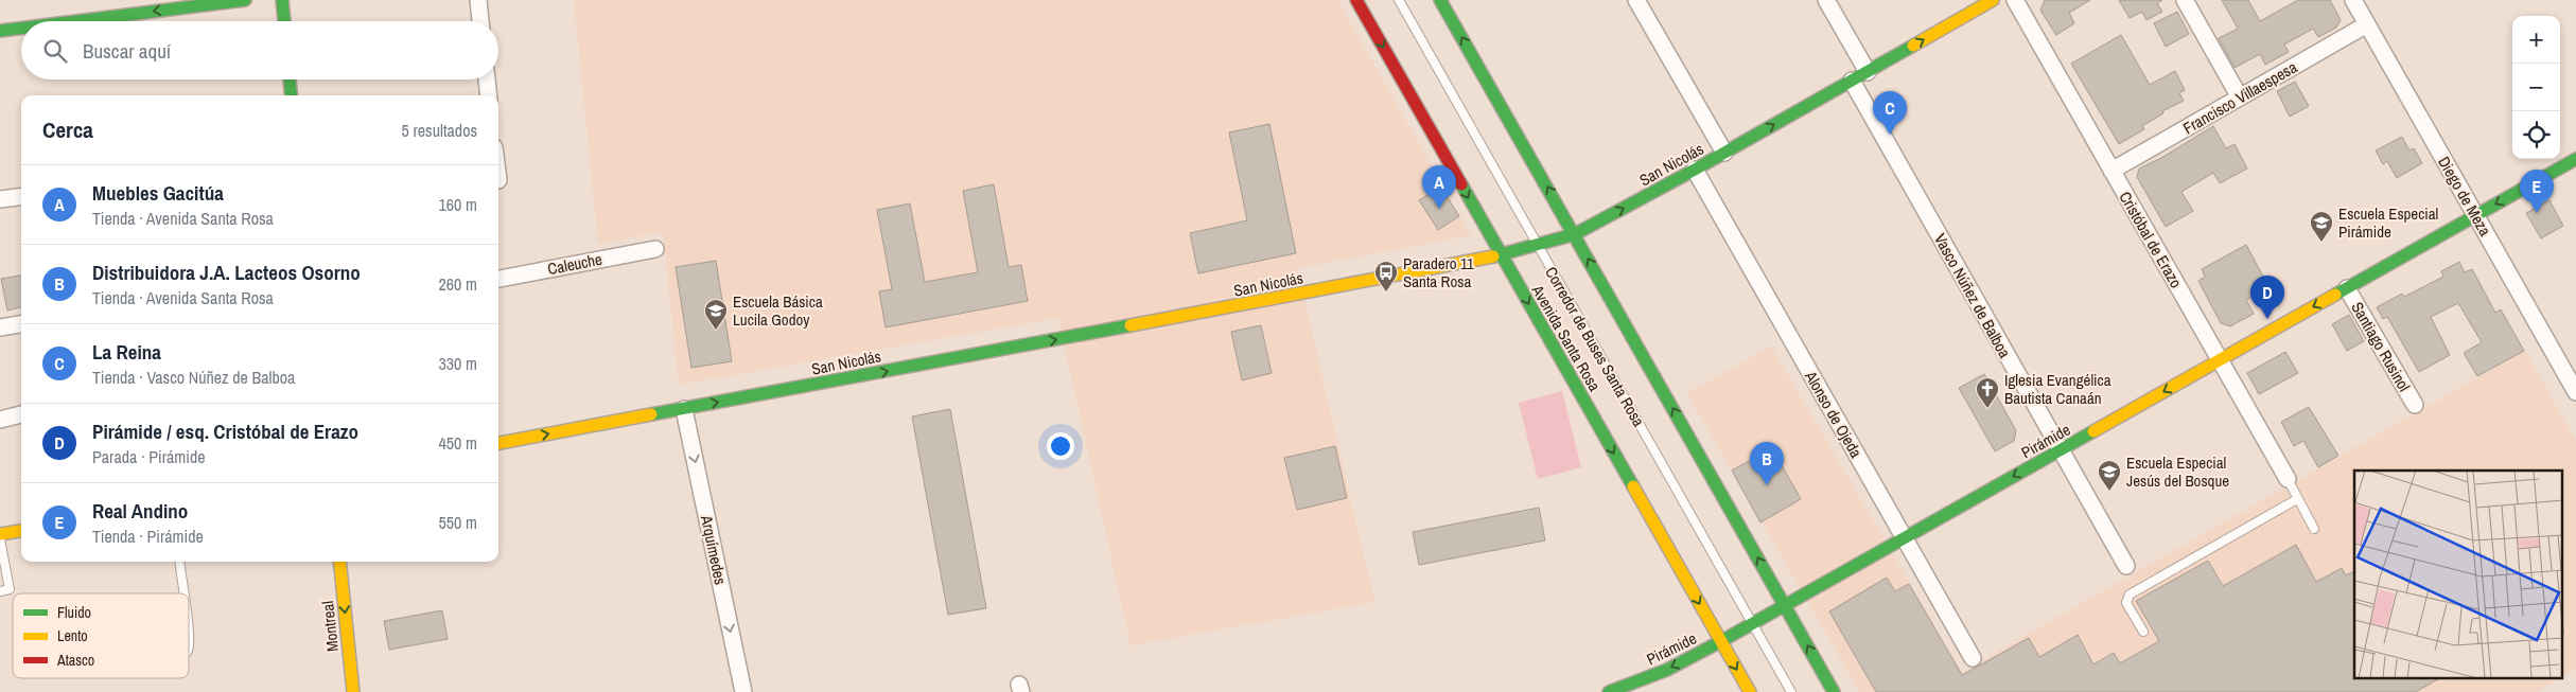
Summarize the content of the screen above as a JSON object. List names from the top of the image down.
{
  "streets": {
    "street": [
      "Francisco Villaespesa",
      "San Nicolás",
      "Diego de Meza",
      "Cristóbal de Erazo",
      "Caleuche",
      "Vasco Núñez de Balboa",
      "Avenida Santa Rosa",
      "Santiago Rusinol",
      "Alonso de Ojeda",
      "Pirámide",
      "Arquímedes",
      "Montreal"
    ],
    "lane": ["Corredor de Buses Santa Rosa"]
  },
  "crossings": [
    ["Francisco Villaespesa", "Diego de Meza"],
    ["Francisco Villaespesa", "Cristóbal de Erazo"],
    ["San Nicolás", "Vasco Núñez de Balboa"],
    ["San Nicolás", "Avenida Santa Rosa"],
    ["San Nicolás", "Corredor de Buses Santa Rosa"],
    ["San Nicolás", "Alonso de Ojeda"],
    ["San Nicolás", "Arquímedes"],
    ["Diego de Meza", "Pirámide"],
    ["Cristóbal de Erazo", "Pirámide"],
    ["Vasco Núñez de Balboa", "Pirámide"],
    ["Avenida Santa Rosa", "Pirámide"],
    ["Corredor de Buses Santa Rosa", "Pirámide"],
    ["Santiago Rusinol", "Pirámide"],
    ["Alonso de Ojeda", "Pirámide"]
  ],
  "one_way": [
    "San Nicolás",
    "Pirámide",
    "Arquímedes",
    "Montreal"
  ],
  "places": {
    "school or university": ["Escuela Especial Pirámide", "Escuela Básica Lucila Godoy", "Escuela Especial Jesús del Bosque"],
    "bus stop": ["Paradero 11 Santa Rosa"],
    "church": ["Iglesia Evangélica Bautista Canaán"]
  },
  "legend": ["Fluido", "Lento", "Atasco"],
  "page": {
    "map_buttons": ["+", "−"],
    "search": "Buscar aquí",
    "pins": [
      "C",
      "A",
      "E",
      "D",
      "B"
    ],
    "heading": ["Cerca", "5 resultados"],
    "list": [
      {
        "mark": "A",
        "name": "Muebles Gacitúa",
        "note": "Tienda · Avenida Santa Rosa",
        "value": "160 m"
      },
      {
        "mark": "B",
        "name": "Distribuidora J.A. Lacteos Osorno",
        "note": "Tienda · Avenida Santa Rosa",
        "value": "260 m"
      },
      {
        "mark": "C",
        "name": "La Reina",
        "note": "Tienda · Vasco Núñez de Balboa",
        "value": "330 m"
      },
      {
        "mark": "D",
        "name": "Pirámide / esq. Cristóbal de Erazo",
        "note": "Parada · Pirámide",
        "value": "450 m"
      },
      {
        "mark": "E",
        "name": "Real Andino",
        "note": "Tienda · Pirámide",
        "value": "550 m"
      }
    ]
  }
}
